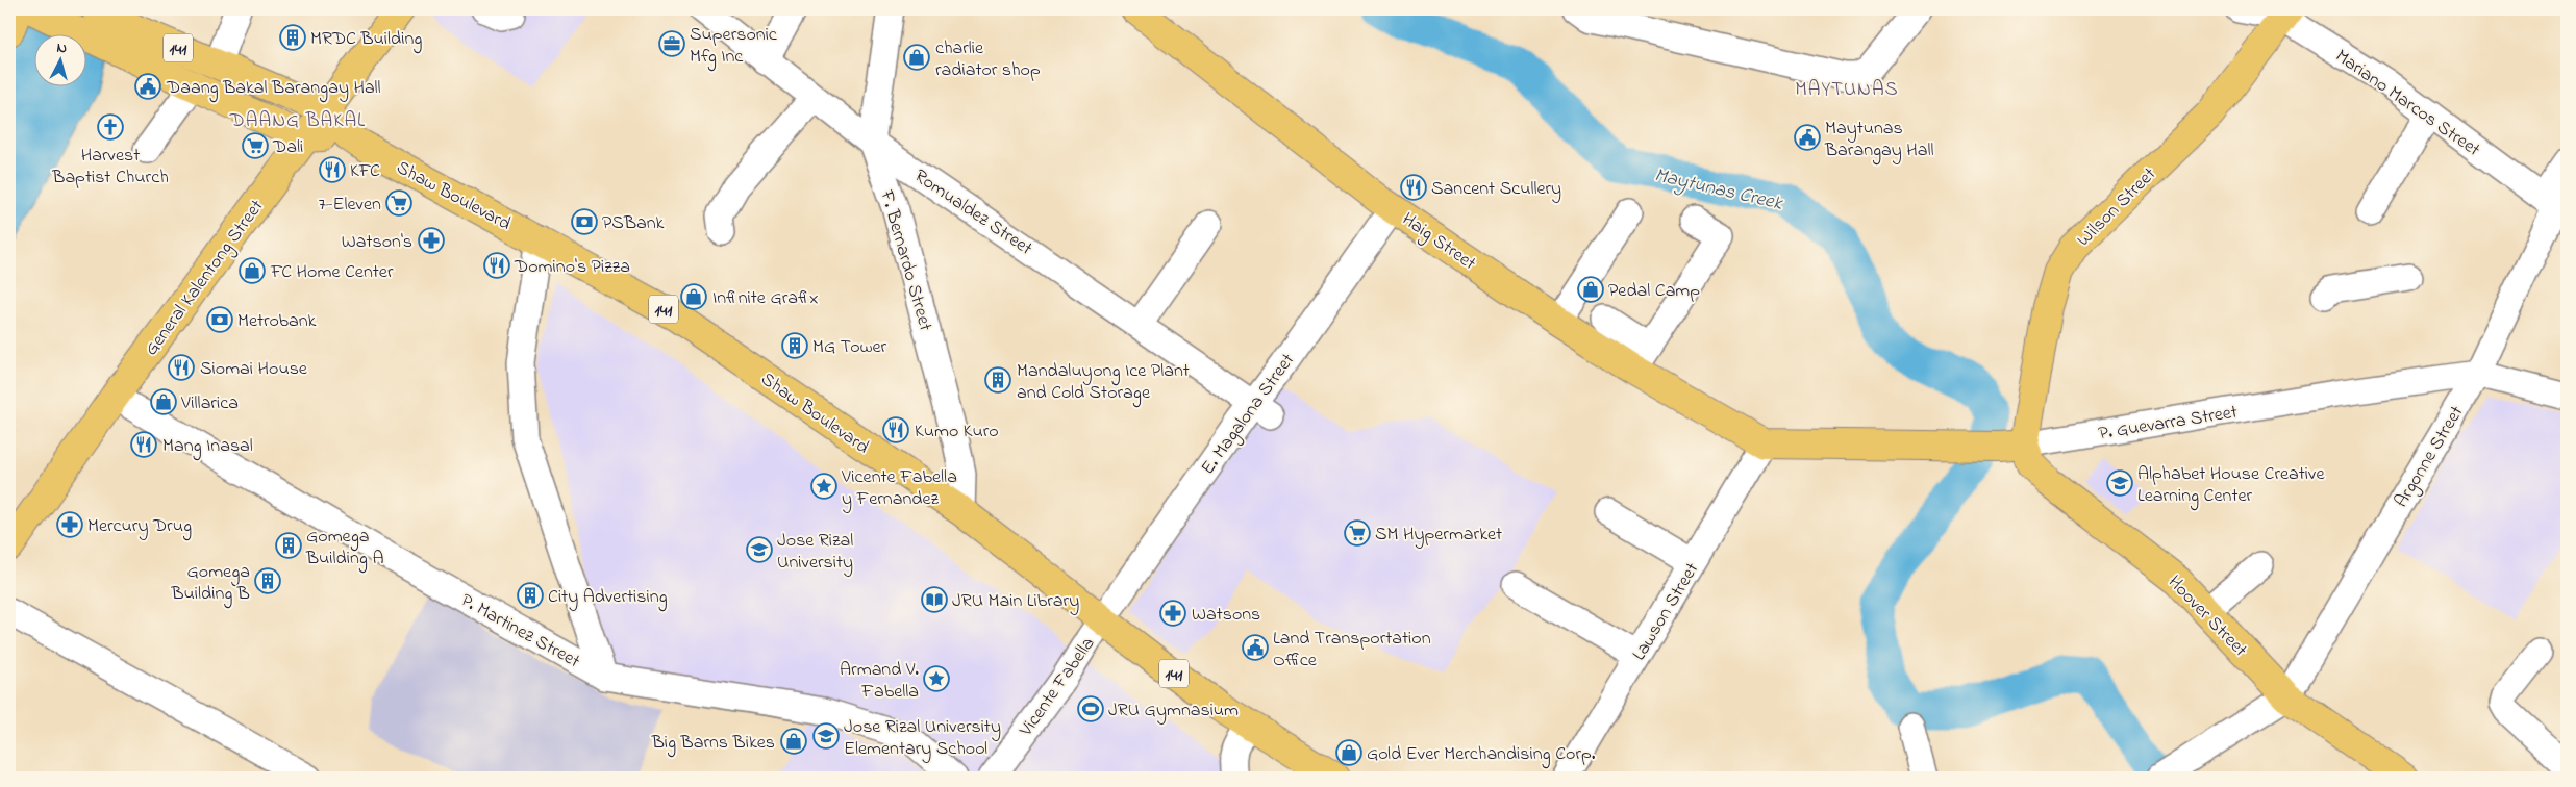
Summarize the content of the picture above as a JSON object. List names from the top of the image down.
{
  "streets": {
    "main road": [
      "141",
      "Shaw Boulevard",
      "Wilson Street",
      "Haig Street",
      "General Kalentong Street",
      "P. Guevarra Street",
      "Hoover Street"
    ],
    "street": [
      "Mariano Marcos Street",
      "Romualdez Street",
      "F. Bernardo Street",
      "E. Magalona Street",
      "Argonne Street",
      "Lawson Street",
      "P. Martinez Street",
      "Vicente Fabella"
    ]
  },
  "crossings": [
    ["Mariano Marcos Street", "Wilson Street"],
    ["Mariano Marcos Street", "Argonne Street"],
    ["Shaw Boulevard", "F. Bernardo Street"],
    ["Shaw Boulevard", "General Kalentong Street"],
    ["Shaw Boulevard", "E. Magalona Street"],
    ["Shaw Boulevard", "Vicente Fabella"],
    ["Wilson Street", "P. Guevarra Street"],
    ["Wilson Street", "Hoover Street"],
    ["Romualdez Street", "F. Bernardo Street"],
    ["Romualdez Street", "E. Magalona Street"],
    ["Haig Street", "E. Magalona Street"],
    ["Haig Street", "P. Guevarra Street"],
    ["Haig Street", "Lawson Street"],
    ["General Kalentong Street", "P. Martinez Street"],
    ["E. Magalona Street", "Vicente Fabella"],
    ["P. Guevarra Street", "Argonne Street"],
    ["P. Guevarra Street", "Lawson Street"],
    ["P. Guevarra Street", "Hoover Street"],
    ["Argonne Street", "Hoover Street"]
  ],
  "districts": ["MAYTUNAS", "DAANG BAKAL"],
  "water": ["Maytunas Creek"],
  "places": {
    "building": [
      "MRDC Building",
      "MG Tower",
      "Mandaluyong Ice Plant and Cold Storage",
      "Gomega Building A",
      "Gomega Building B",
      "City Advertising"
    ],
    "office": ["Supersonic Mfg Inc"],
    "shop": [
      "charlie radiator shop",
      "FC Home Center",
      "Pedal Camp",
      "Infinite Grafix",
      "Villarica",
      "Big Barns Bikes",
      "Gold Ever Merchandising Corp."
    ],
    "public building": ["Daang Bakal Barangay Hall", "Maytunas Barangay Hall", "Land Transportation Office"],
    "church": ["Harvest Baptist Church"],
    "supermarket": ["Dali", "7-Eleven", "SM Hypermarket"],
    "restaurant": [
      "KFC",
      "Sancent Scullery",
      "Domino's Pizza",
      "Siomai House",
      "Kumo Kuro",
      "Mang Inasal"
    ],
    "bank": ["PSBank", "Metrobank"],
    "pharmacy": ["Watson's", "Mercury Drug", "Watsons"],
    "school or university": ["Alphabet House Creative Learning Center", "Jose Rizal University", "Jose Rizal University Elementary School"],
    "place": ["Vicente Fabella y Fernandez", "Armand V. Fabella"],
    "library": ["JRU Main Library"],
    "sports": ["JRU Gymnasium"]
  },
  "north": "top"
}
